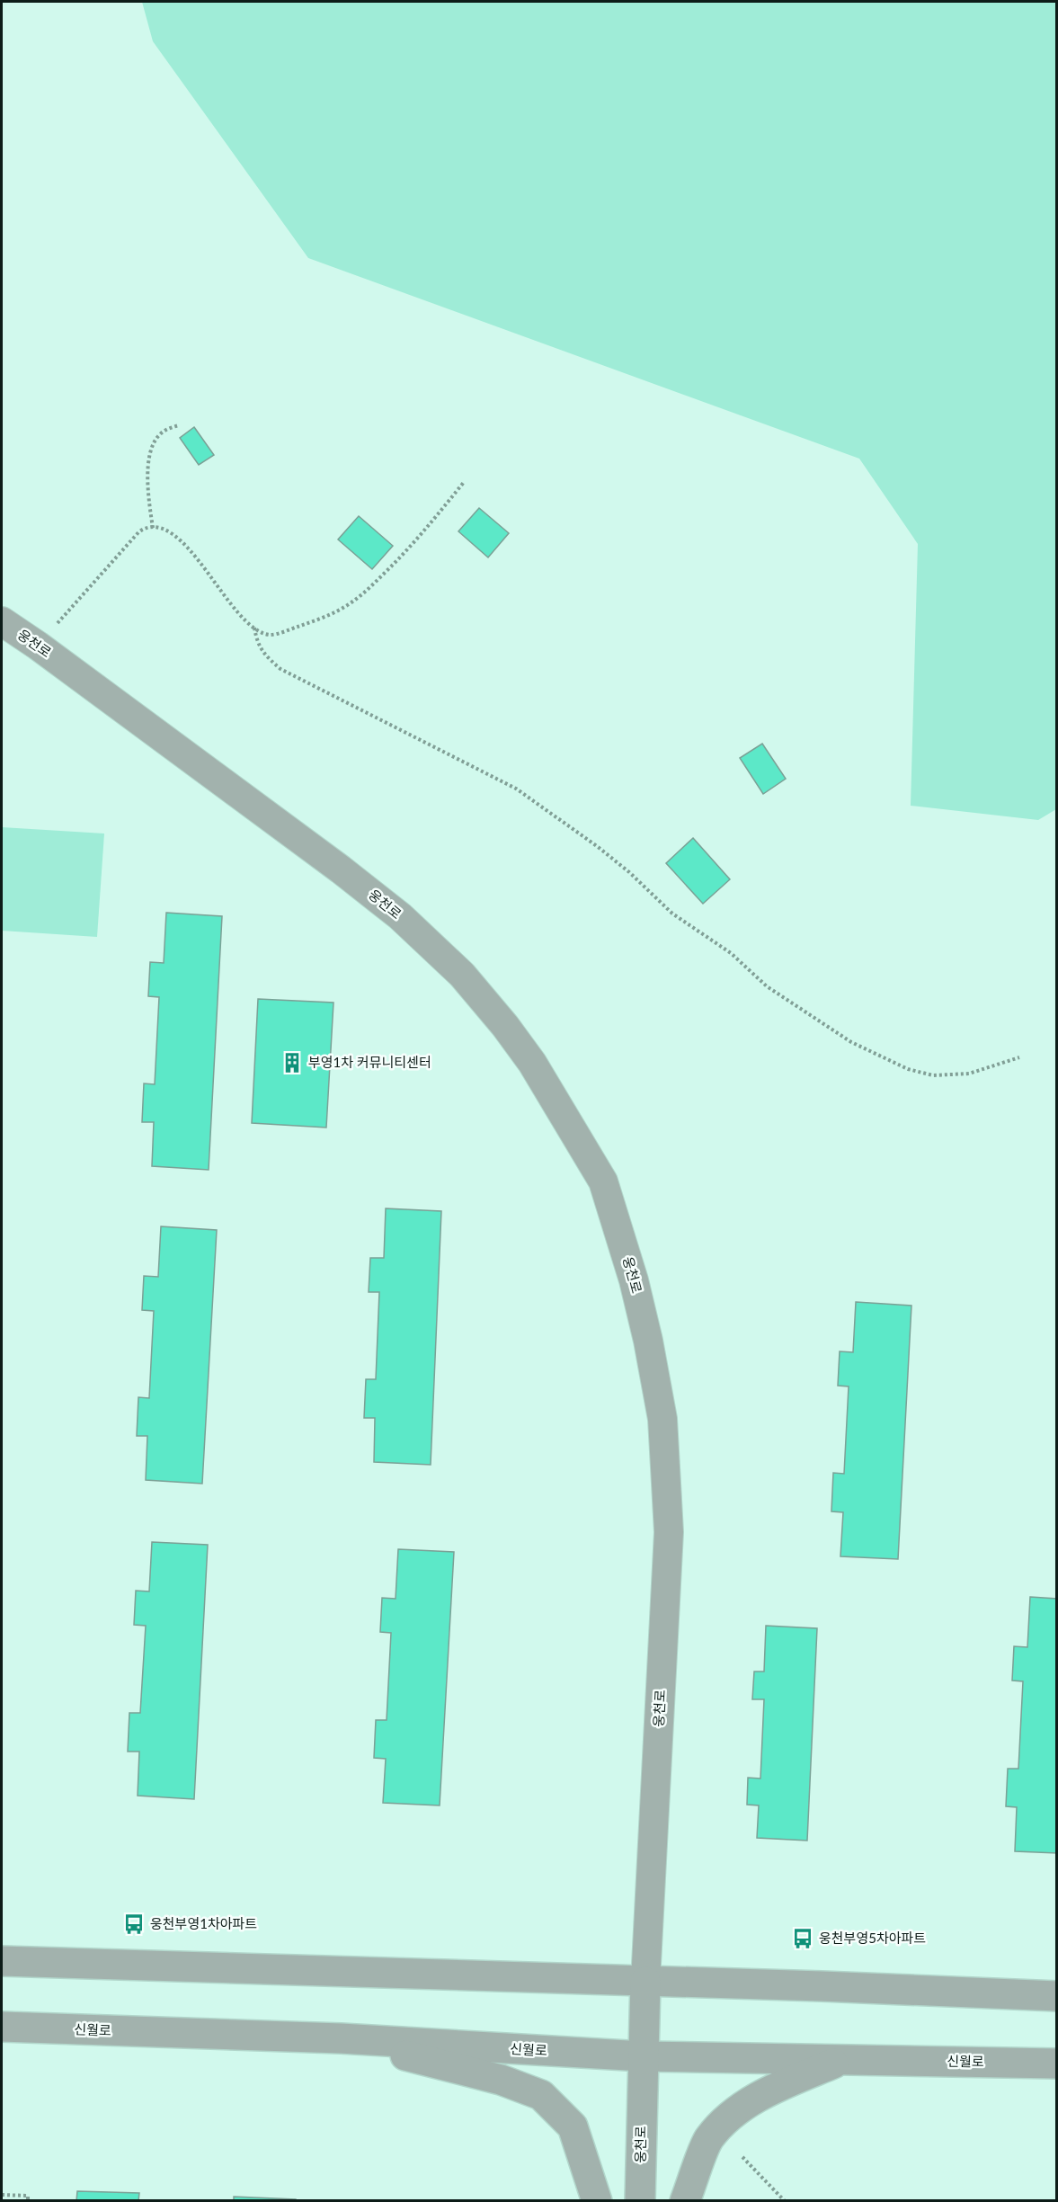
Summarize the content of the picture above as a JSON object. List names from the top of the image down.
{
  "streets": {
    "street": ["웅천로", "신월로"]
  },
  "crossings": [
    ["웅천로", "신월로"]
  ],
  "places": {
    "building": ["부영1차 커뮤니티센터"],
    "bus stop": ["웅천부영1차아파트", "웅천부영5차아파트"]
  }
}
